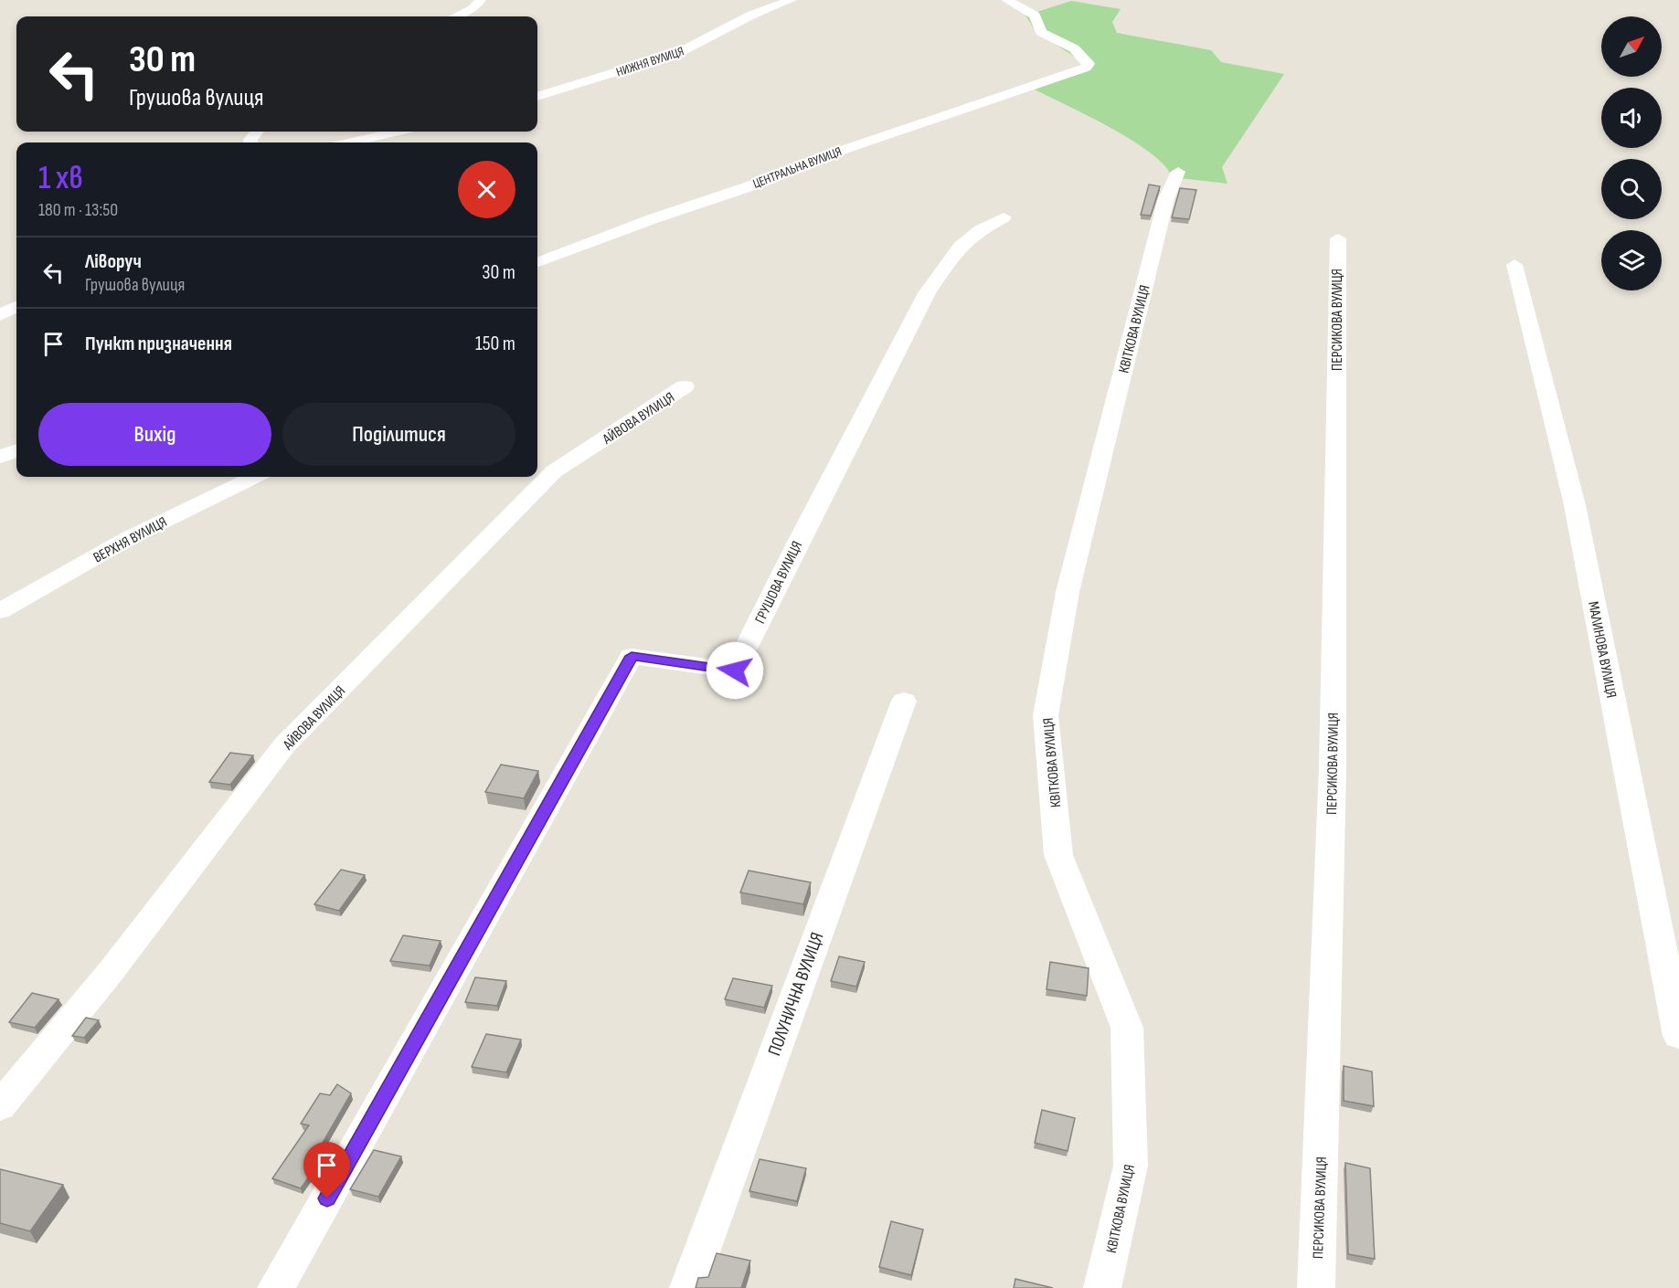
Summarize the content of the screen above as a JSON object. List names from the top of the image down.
{
  "streets": {
    "street": [
      "НИЖНЯ ВУЛИЦЯ",
      "ЦЕНТРАЛЬНА ВУЛИЦЯ",
      "ПЕРСИКОВА ВУЛИЦЯ",
      "КВІТКОВА ВУЛИЦЯ",
      "АЙВОВА ВУЛИЦЯ",
      "ВЕРХНЯ ВУЛИЦЯ",
      "ГРУШОВА ВУЛИЦЯ",
      "МАЛИНОВА ВУЛИЦЯ",
      "ПОЛУНИЧНА ВУЛИЦЯ"
    ]
  },
  "north": "top right",
  "page": {
    "turn": ["30 m", "Грушова вулиця"],
    "heading": ["1 хв", "180 m · 13:50"],
    "list": [
      {
        "name": "Ліворуч",
        "note": "Грушова вулиця",
        "value": "30 m"
      },
      {
        "name": "Пункт призначення",
        "value": "150 m"
      }
    ],
    "buttons": ["Вихід", "Поділитися"]
  }
}
